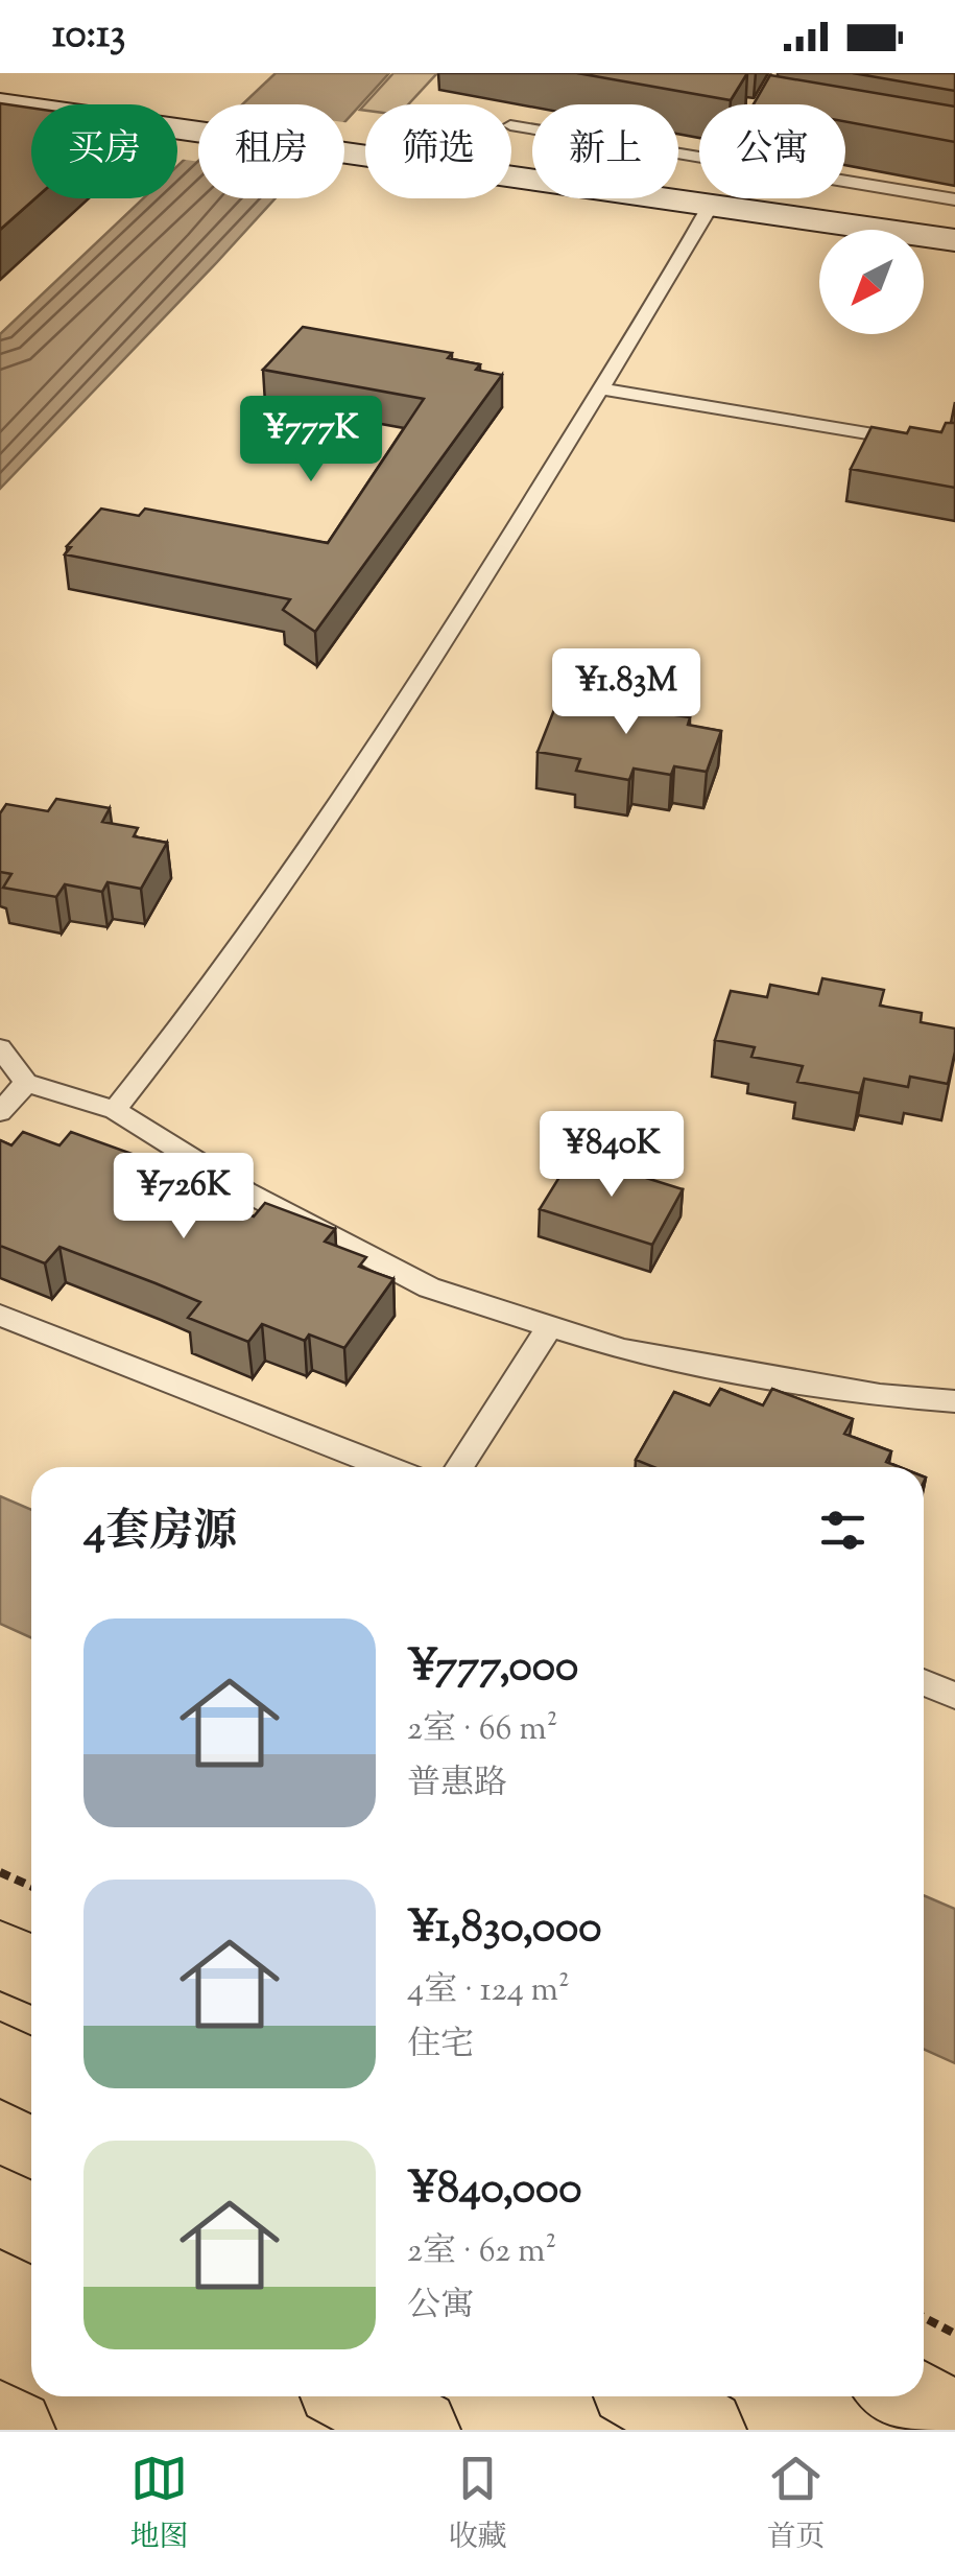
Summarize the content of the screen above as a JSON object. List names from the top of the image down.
{
  "north": "bottom left",
  "page": {
    "status": "10:13",
    "chip": [
      "买房",
      "租房",
      "筛选",
      "新上",
      "公寓"
    ],
    "price": [
      "¥777K",
      "¥1.83M",
      "¥840K",
      "¥726K"
    ],
    "heading": "4套房源",
    "list": [
      {
        "name": "¥777,000",
        "note": "2室 · 66 m² · 普惠路"
      },
      {
        "name": "¥1,830,000",
        "note": "4室 · 124 m² · 住宅"
      },
      {
        "name": "¥840,000",
        "note": "2室 · 62 m² · 公寓"
      }
    ],
    "tabs": ["地图", "收藏", "首页"]
  }
}
